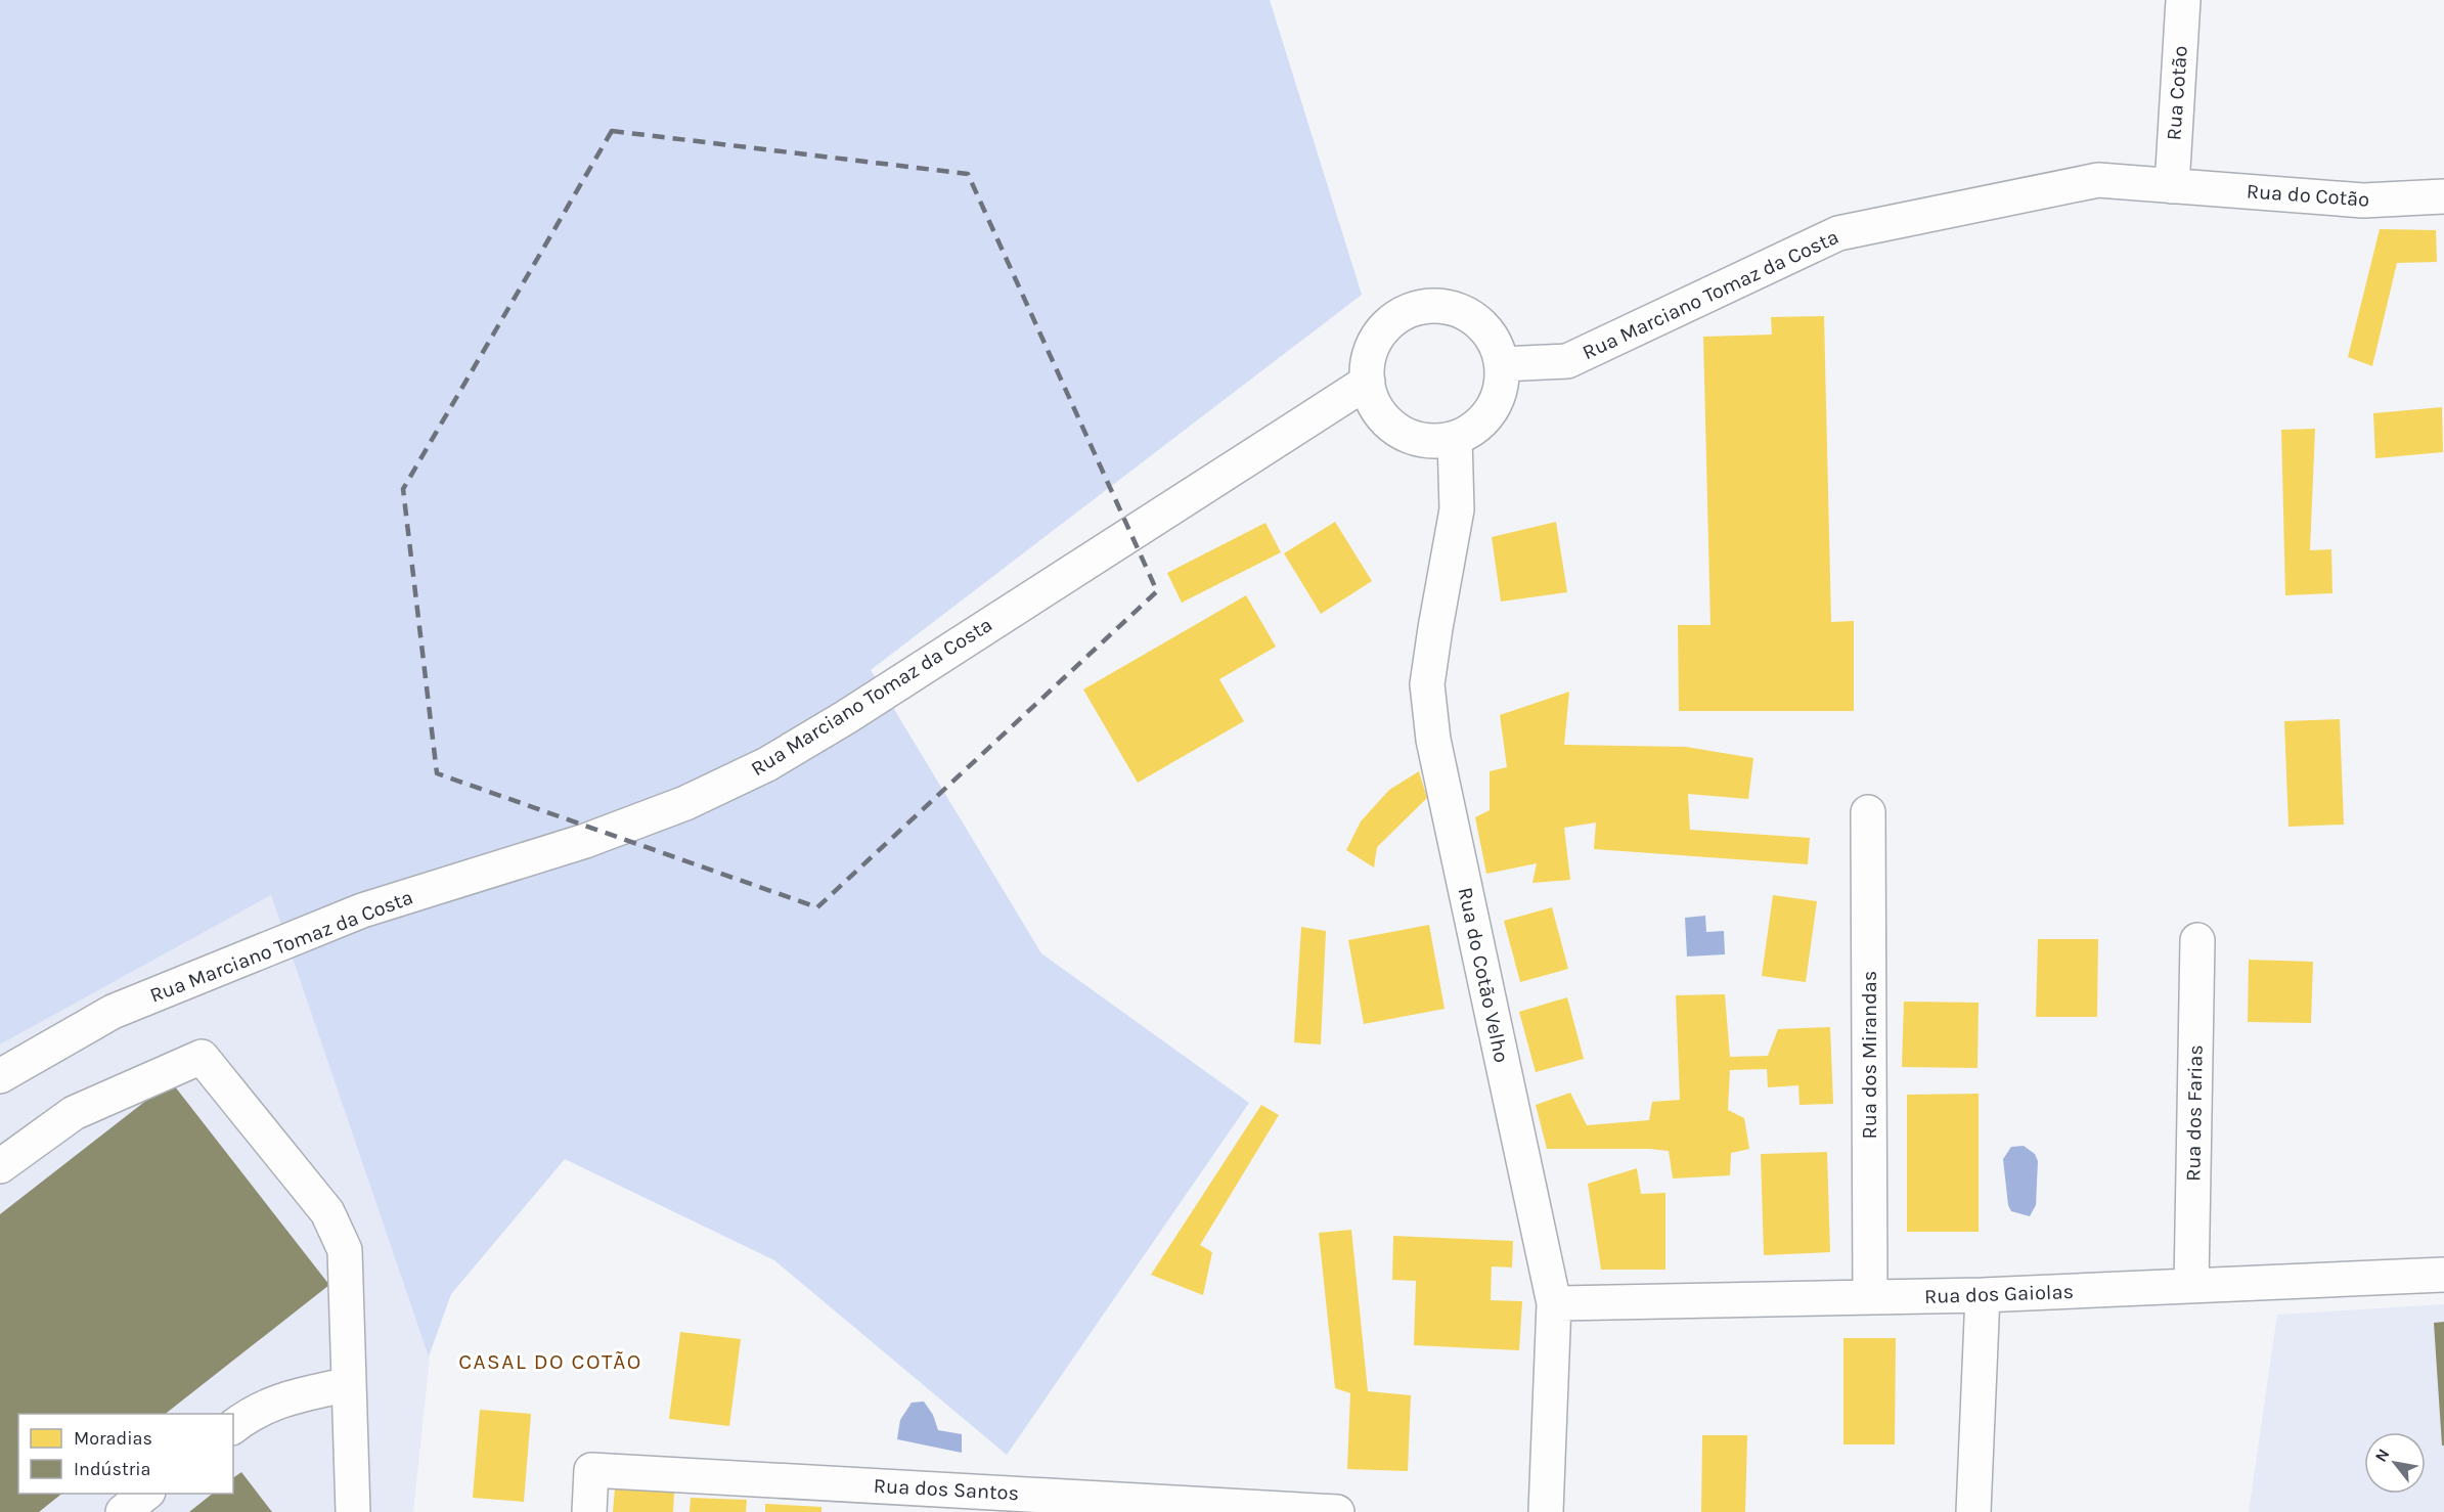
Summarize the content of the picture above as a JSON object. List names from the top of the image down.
{
  "streets": {
    "street": [
      "Rua Cotão",
      "Rua do Cotão",
      "Rua Marciano Tomaz da Costa",
      "Rua do Cotão Velho",
      "Rua dos Mirandas",
      "Rua dos Farias",
      "Rua dos Gaiolas",
      "Rua dos Santos"
    ]
  },
  "crossings": [
    ["Rua Cotão", "Rua do Cotão"],
    ["Rua Cotão", "Rua Marciano Tomaz da Costa"],
    ["Rua do Cotão", "Rua Marciano Tomaz da Costa"],
    ["Rua Marciano Tomaz da Costa", "Rua do Cotão Velho"],
    ["Rua do Cotão Velho", "Rua dos Gaiolas"],
    ["Rua dos Mirandas", "Rua dos Gaiolas"],
    ["Rua dos Farias", "Rua dos Gaiolas"]
  ],
  "districts": ["CASAL DO COTÃO"],
  "legend": ["Moradias", "Indústria"],
  "north": "top left"
}
